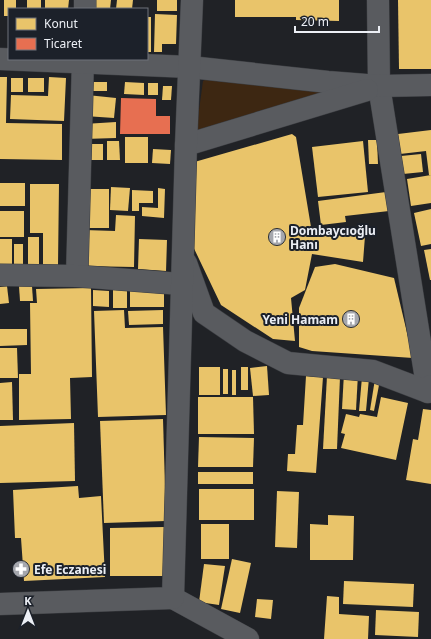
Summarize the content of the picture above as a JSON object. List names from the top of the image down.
{
  "places": {
    "building": ["Dombaycıoğlu Hanı", "Yeni Hamam"],
    "pharmacy": ["Efe Eczanesi"]
  },
  "legend": ["Konut", "Ticaret"],
  "scale_bar": "20 m",
  "north": "top"
}
